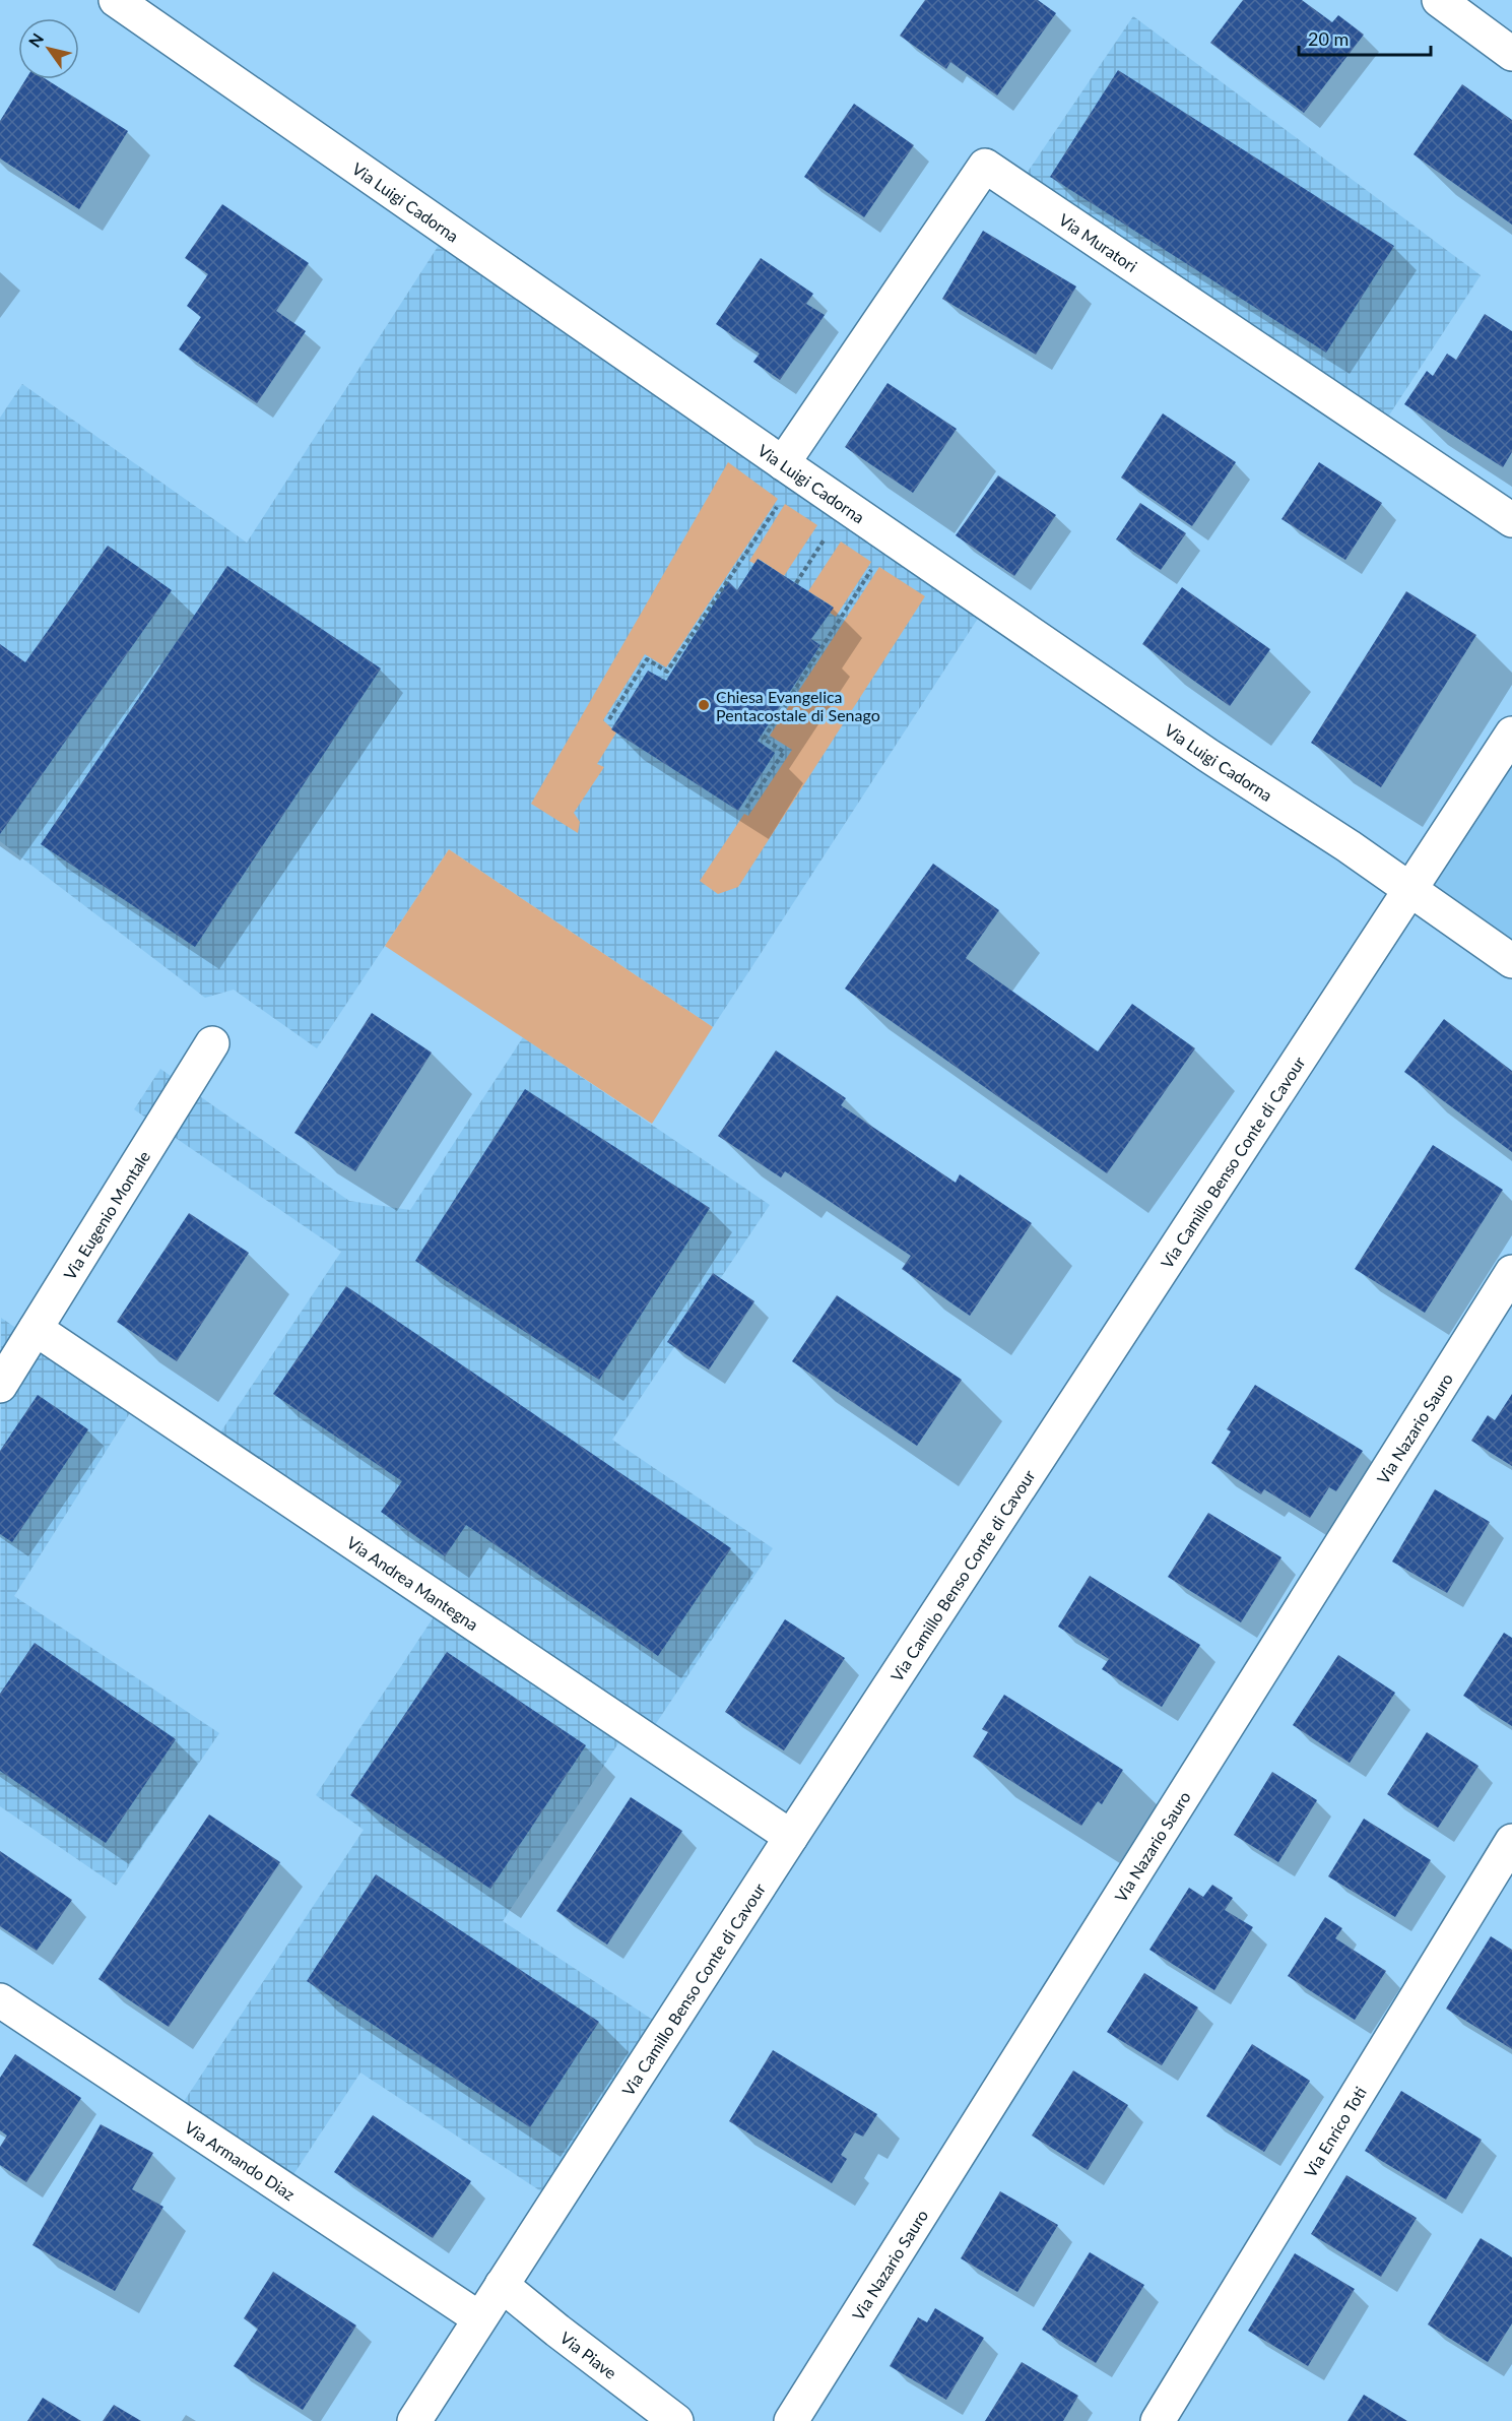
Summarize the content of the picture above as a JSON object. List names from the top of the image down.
{
  "streets": {
    "street": [
      "Via Luigi Cadorna",
      "Via Muratori",
      "Via Camillo Benso Conte di Cavour",
      "Via Eugenio Montale",
      "Via Nazario Sauro",
      "Via Andrea Mantegna",
      "Via Enrico Toti",
      "Via Armando Diaz",
      "Via Piave"
    ]
  },
  "crossings": [
    ["Via Luigi Cadorna", "Via Muratori"],
    ["Via Luigi Cadorna", "Via Camillo Benso Conte di Cavour"],
    ["Via Camillo Benso Conte di Cavour", "Via Andrea Mantegna"],
    ["Via Camillo Benso Conte di Cavour", "Via Armando Diaz"],
    ["Via Camillo Benso Conte di Cavour", "Via Piave"],
    ["Via Eugenio Montale", "Via Andrea Mantegna"]
  ],
  "places": ["Chiesa Evangelica Pentacostale di Senago"],
  "scale_bar": "20 m",
  "north": "top left"
}
